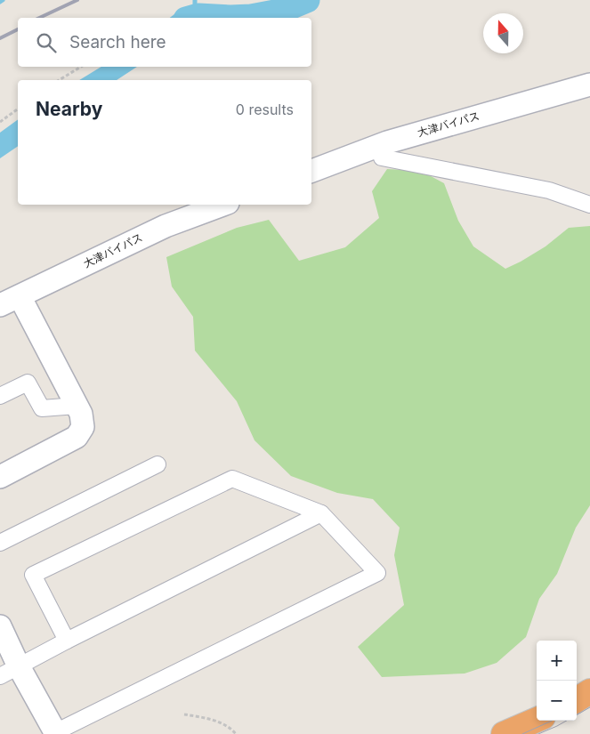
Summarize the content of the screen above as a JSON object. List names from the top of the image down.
{
  "streets": {
    "main road": ["大津バイパス"]
  },
  "north": "top",
  "page": {
    "search": "Search here",
    "heading": ["Nearby", "0 results"],
    "map_buttons": ["+", "−"]
  }
}
